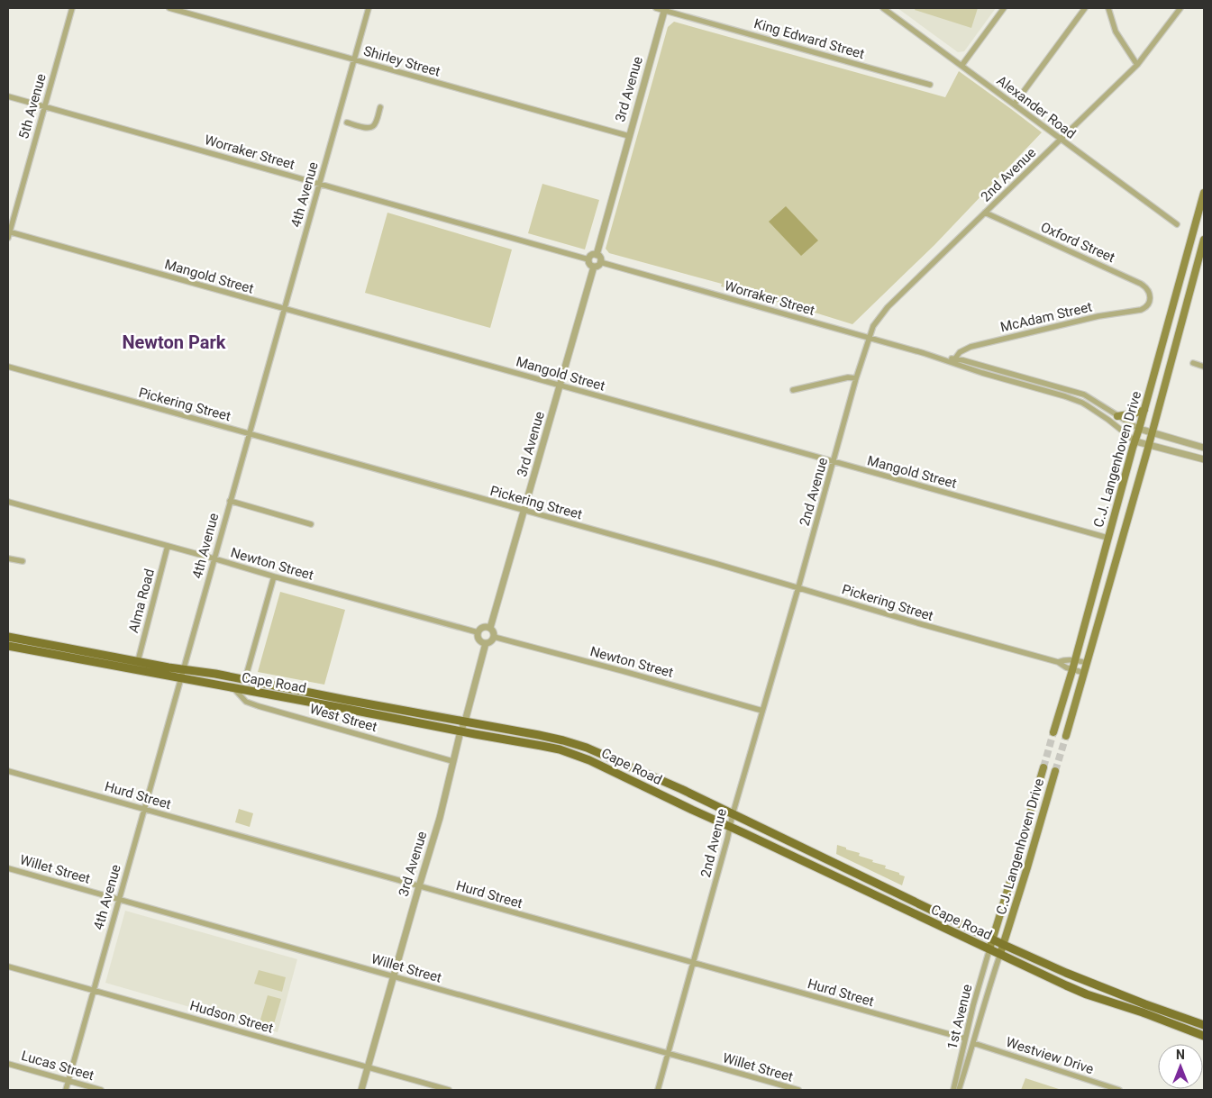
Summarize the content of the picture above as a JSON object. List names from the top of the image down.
{
  "streets": {
    "main road": ["C.J. Langenhoven Drive", "Cape Road"],
    "street": [
      "King Edward Street",
      "Shirley Street",
      "3rd Avenue",
      "5th Avenue",
      "Alexander Road",
      "Worraker Street",
      "2nd Avenue",
      "4th Avenue",
      "Oxford Street",
      "Mangold Street",
      "McAdam Street",
      "Pickering Street",
      "Newton Street",
      "Alma Road",
      "West Street",
      "Hurd Street",
      "Willet Street",
      "Hudson Street",
      "1st Avenue",
      "Westview Drive",
      "Lucas Street"
    ]
  },
  "crossings": [
    ["King Edward Street", "3rd Avenue"],
    ["Shirley Street", "3rd Avenue"],
    ["Shirley Street", "4th Avenue"],
    ["3rd Avenue", "Worraker Street"],
    ["3rd Avenue", "Mangold Street"],
    ["3rd Avenue", "Pickering Street"],
    ["3rd Avenue", "Newton Street"],
    ["3rd Avenue", "Cape Road"],
    ["3rd Avenue", "West Street"],
    ["3rd Avenue", "Hurd Street"],
    ["3rd Avenue", "Willet Street"],
    ["3rd Avenue", "Hudson Street"],
    ["5th Avenue", "Worraker Street"],
    ["5th Avenue", "Mangold Street"],
    ["Alexander Road", "2nd Avenue"],
    ["Worraker Street", "2nd Avenue"],
    ["Worraker Street", "4th Avenue"],
    ["Worraker Street", "McAdam Street"],
    ["Worraker Street", "C.J. Langenhoven Drive"],
    ["2nd Avenue", "Oxford Street"],
    ["2nd Avenue", "Mangold Street"],
    ["2nd Avenue", "Pickering Street"],
    ["2nd Avenue", "Newton Street"],
    ["2nd Avenue", "Cape Road"],
    ["2nd Avenue", "Hurd Street"],
    ["2nd Avenue", "Willet Street"],
    ["4th Avenue", "Mangold Street"],
    ["4th Avenue", "Pickering Street"],
    ["4th Avenue", "Newton Street"],
    ["4th Avenue", "Cape Road"],
    ["4th Avenue", "Hurd Street"],
    ["4th Avenue", "Willet Street"],
    ["4th Avenue", "Hudson Street"],
    ["4th Avenue", "Lucas Street"],
    ["Oxford Street", "McAdam Street"],
    ["Mangold Street", "C.J. Langenhoven Drive"],
    ["Pickering Street", "C.J. Langenhoven Drive"],
    ["C.J. Langenhoven Drive", "Cape Road"],
    ["C.J. Langenhoven Drive", "1st Avenue"],
    ["Newton Street", "Alma Road"],
    ["Alma Road", "Cape Road"],
    ["Cape Road", "West Street"],
    ["Cape Road", "1st Avenue"],
    ["Hurd Street", "1st Avenue"],
    ["1st Avenue", "Westview Drive"]
  ],
  "districts": ["Newton Park"],
  "north": "top"
}
